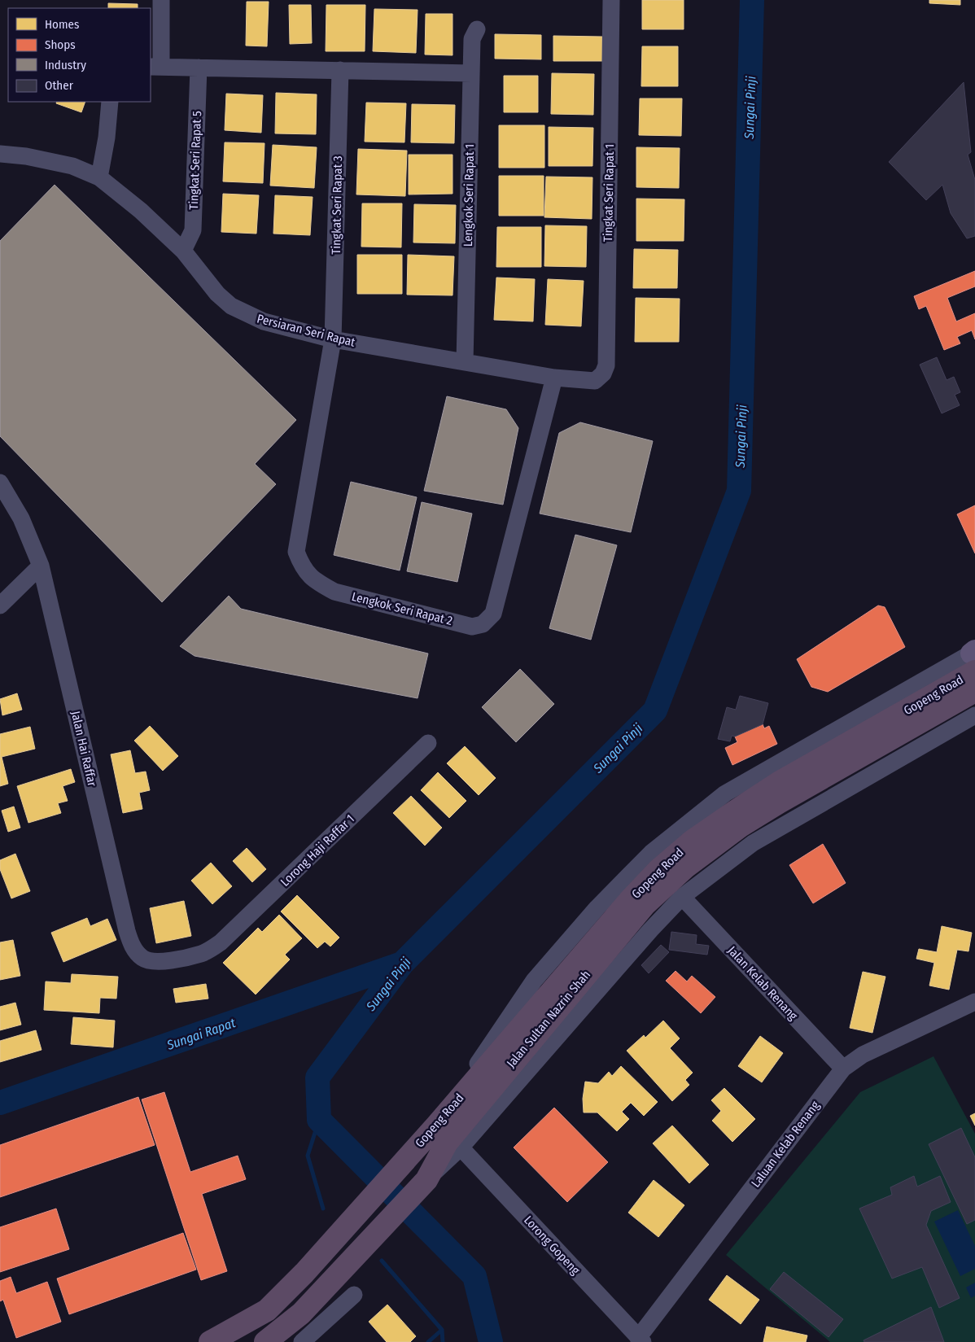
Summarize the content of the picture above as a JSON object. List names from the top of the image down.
{
  "streets": {
    "highway": ["Gopeng Road", "Jalan Sultan Nazrin Shah"],
    "street": [
      "Tingkat Seri Rapat 5",
      "Tingkat Seri Rapat 1",
      "Lengkok Seri Rapat 1",
      "Tingkat Seri Rapat 3",
      "Persiaran Seri Rapat",
      "Lengkok Seri Rapat 2",
      "Jalan Hai Raffar",
      "Lorong Haji Raffar 1",
      "Jalan Kelab Renang",
      "Laluan Kelab Renang",
      "Lorong Gopeng"
    ]
  },
  "crossings": [
    ["Tingkat Seri Rapat 5", "Persiaran Seri Rapat"],
    ["Tingkat Seri Rapat 1", "Persiaran Seri Rapat"],
    ["Lengkok Seri Rapat 1", "Persiaran Seri Rapat"],
    ["Tingkat Seri Rapat 3", "Persiaran Seri Rapat"],
    ["Tingkat Seri Rapat 3", "Lengkok Seri Rapat 2"],
    ["Persiaran Seri Rapat", "Lengkok Seri Rapat 2"],
    ["Gopeng Road", "Jalan Sultan Nazrin Shah"],
    ["Jalan Hai Raffar", "Lorong Haji Raffar 1"],
    ["Jalan Kelab Renang", "Laluan Kelab Renang"],
    ["Laluan Kelab Renang", "Lorong Gopeng"]
  ],
  "water": ["Sungai Pinji", "Sungai Rapat"],
  "legend": [
    "Homes",
    "Shops",
    "Industry",
    "Other"
  ]
}
